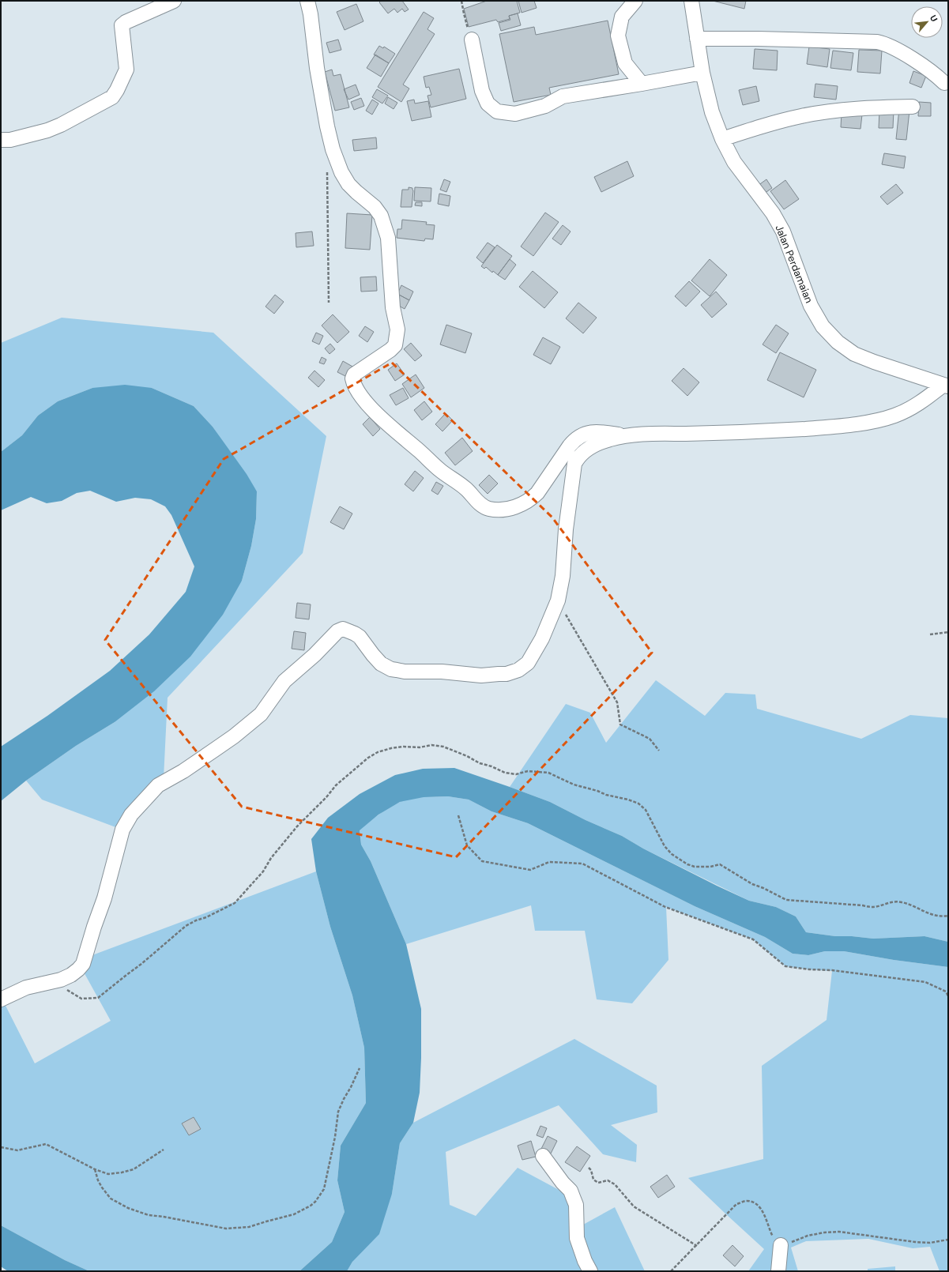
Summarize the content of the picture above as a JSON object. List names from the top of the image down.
{
  "streets": {
    "street": ["Jalan Perdamaian"]
  },
  "north": "top right"
}
